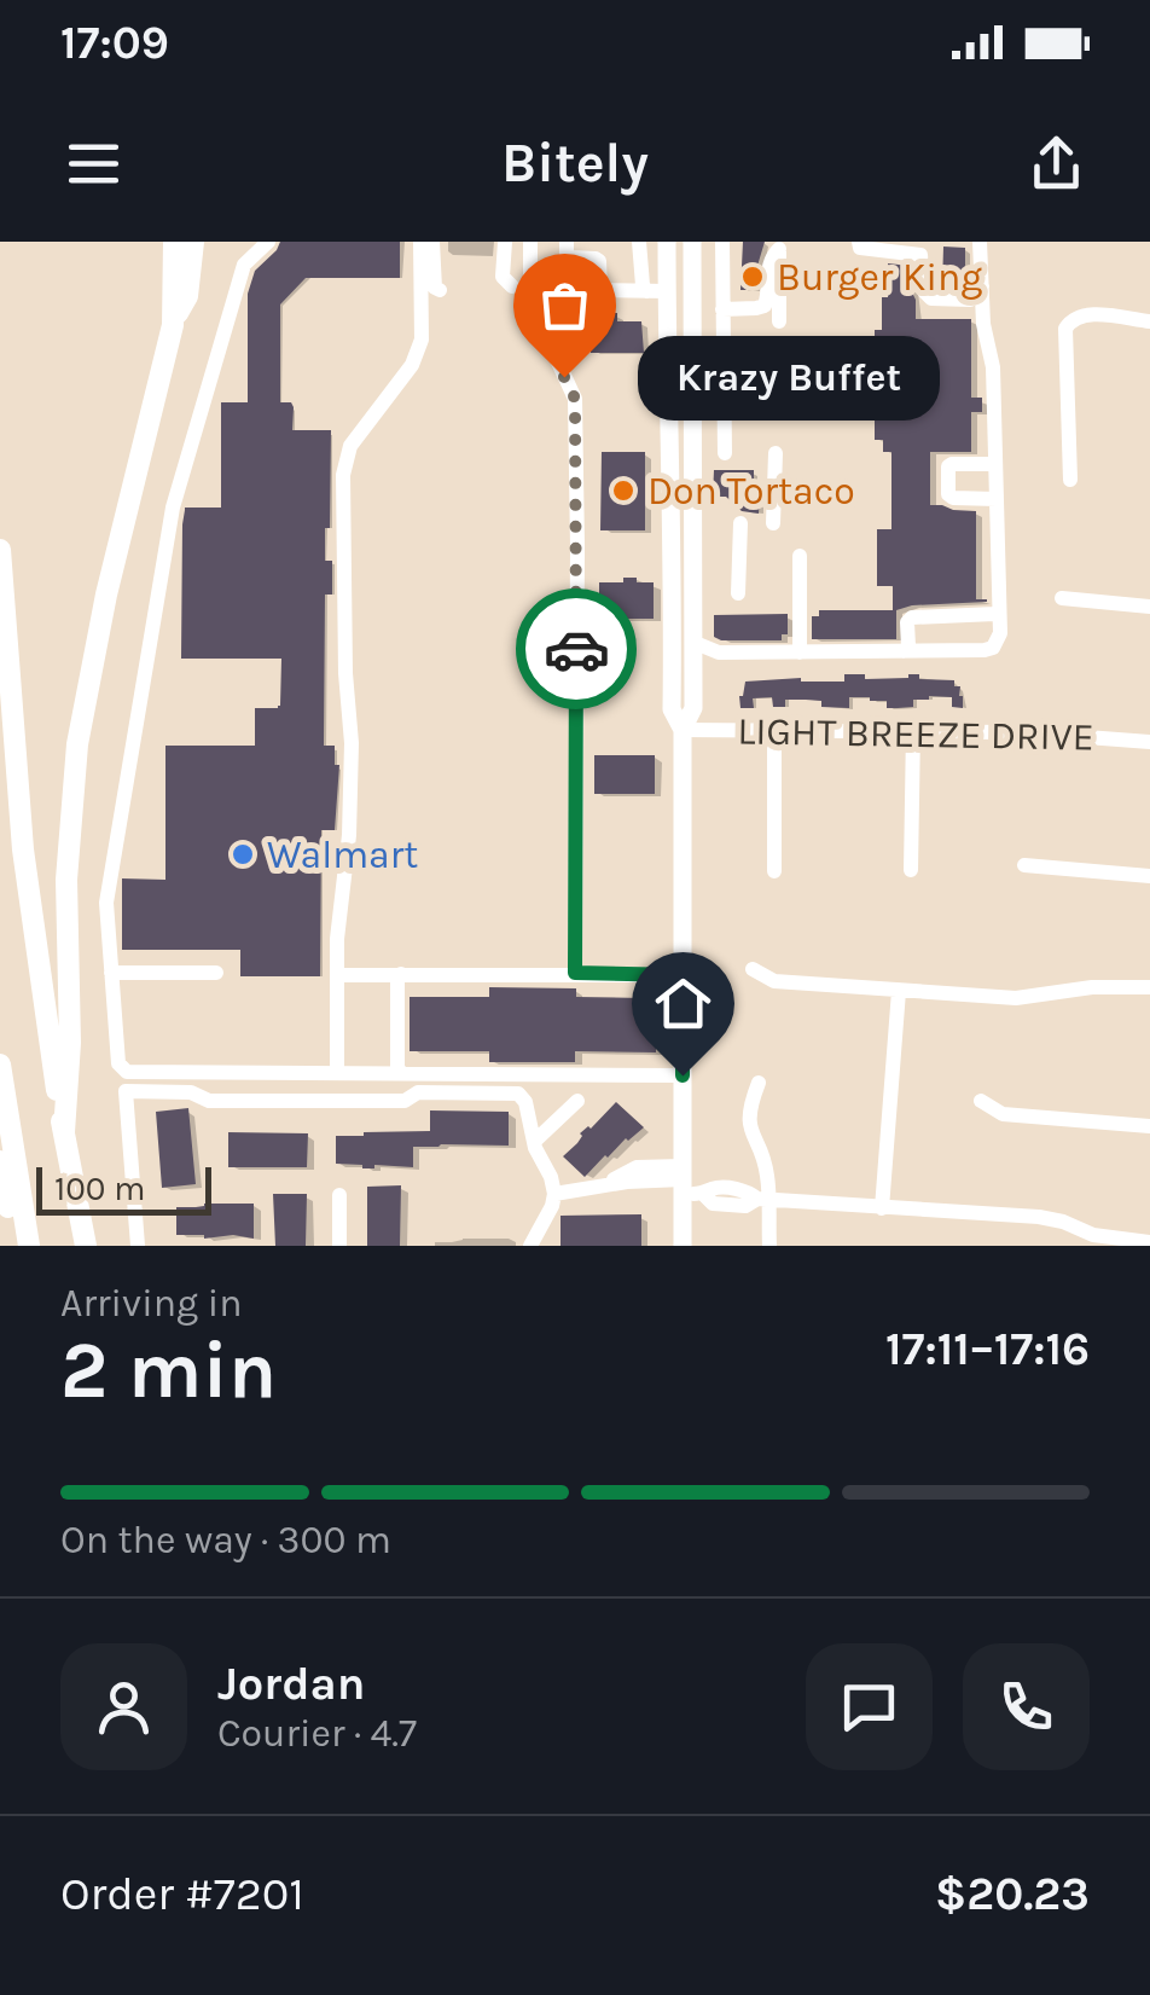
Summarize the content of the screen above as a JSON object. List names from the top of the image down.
{
  "streets": {
    "street": ["LIGHT BREEZE DRIVE"]
  },
  "places": [
    "Burger King",
    "Krazy Buffet",
    "Don Tortaco",
    "Walmart"
  ],
  "scale_bar": "100 m",
  "page": {
    "status": "17:09",
    "header": "Bitely",
    "bubble": "Krazy Buffet",
    "scale": "100 m",
    "heading": ["2 min", "Arriving in", "17:11–17:16"],
    "panel": [
      "Jordan",
      "Courier · 4.7",
      "Order #7201",
      "$20.23"
    ],
    "bar": "On the way · 300 m"
  }
}
